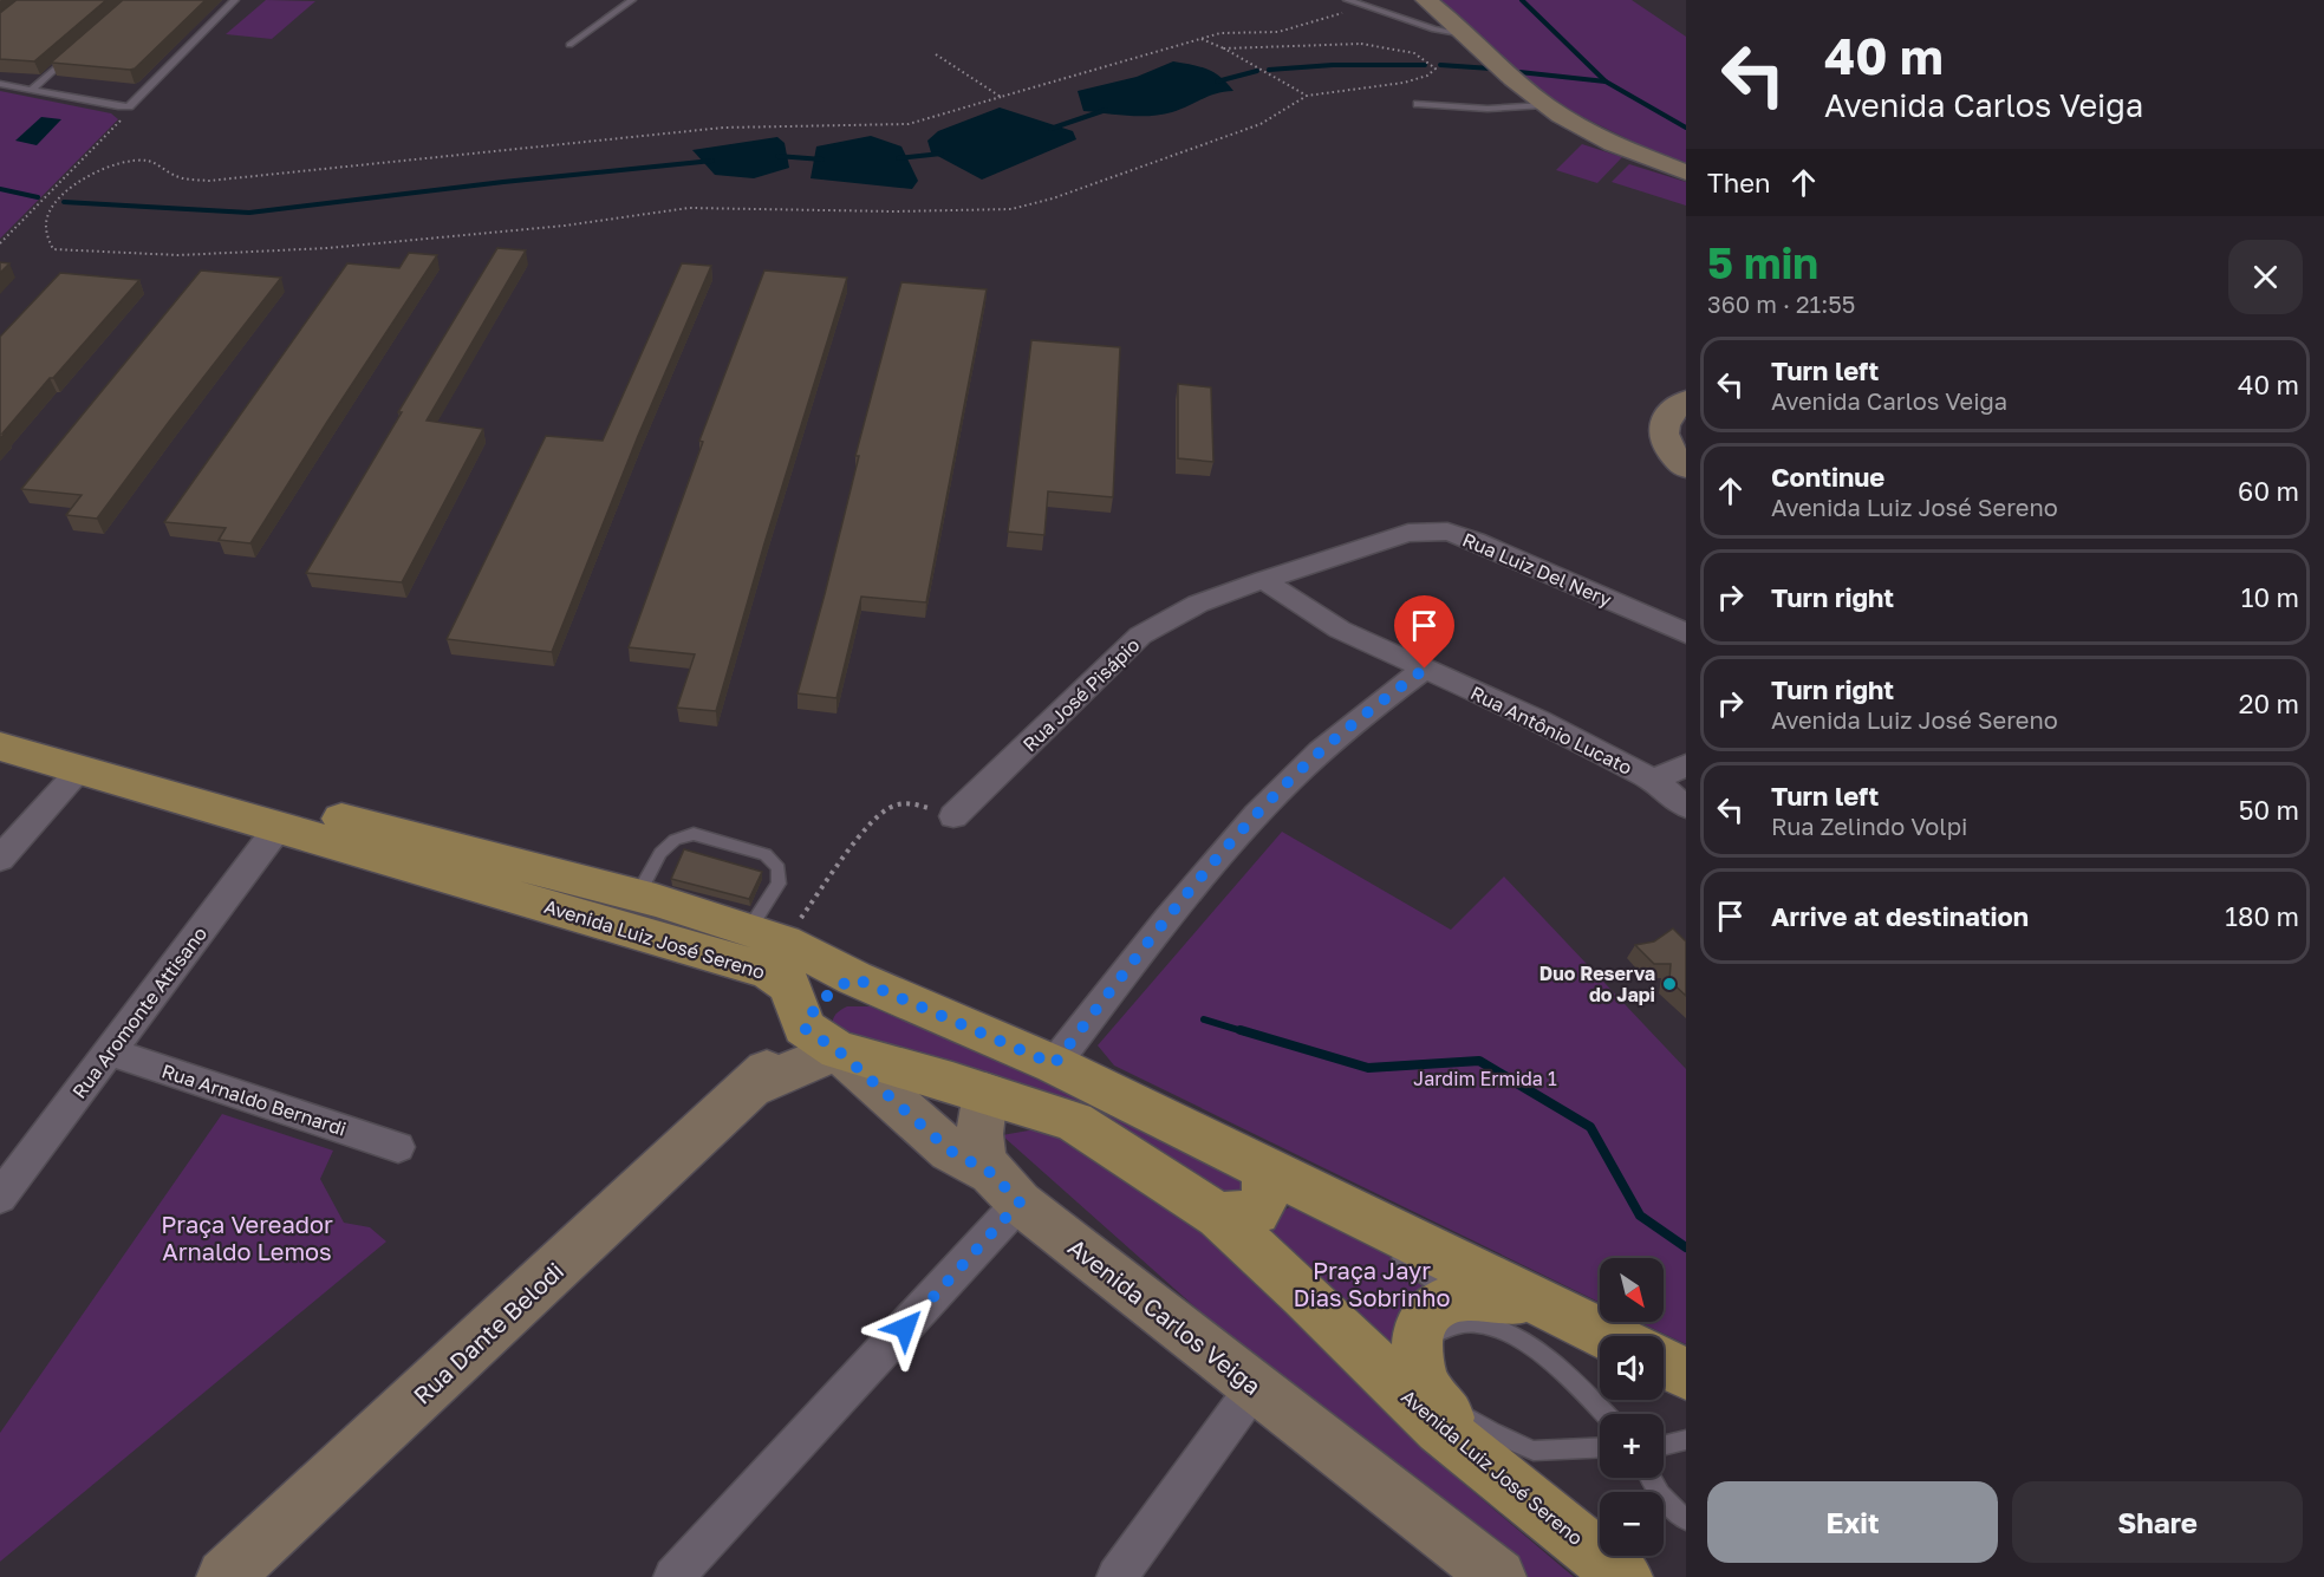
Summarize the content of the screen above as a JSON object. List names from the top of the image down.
{
  "streets": {
    "main road": ["Avenida Luiz José Sereno"],
    "street": [
      "Rua Luiz Del Nery",
      "Rua José Pisápio",
      "Rua Antônio Lucato",
      "Rua Aromonte Attisano",
      "Rua Arnaldo Bernardi",
      "Avenida Carlos Veiga",
      "Rua Dante Belodi"
    ]
  },
  "crossings": [
    ["Rua Luiz Del Nery", "Rua José Pisápio"],
    ["Rua Luiz Del Nery", "Rua Antônio Lucato"],
    ["Rua José Pisápio", "Rua Antônio Lucato"],
    ["Avenida Luiz José Sereno", "Rua Aromonte Attisano"],
    ["Avenida Luiz José Sereno", "Avenida Carlos Veiga"],
    ["Avenida Luiz José Sereno", "Rua Dante Belodi"],
    ["Rua Aromonte Attisano", "Rua Arnaldo Bernardi"],
    ["Avenida Carlos Veiga", "Rua Dante Belodi"]
  ],
  "parks": ["Jardim Ermida 1", "Praça Vereador Arnaldo Lemos", "Praça Jayr Dias Sobrinho"],
  "places": ["Duo Reserva do Japi"],
  "north": "bottom right",
  "page": {
    "turn": ["40 m", "Avenida Carlos Veiga"],
    "then": "Then",
    "heading": ["5 min", "360 m · 21:55"],
    "list": [
      {
        "name": "Turn left",
        "note": "Avenida Carlos Veiga",
        "value": "40 m"
      },
      {
        "name": "Continue",
        "note": "Avenida Luiz José Sereno",
        "value": "60 m"
      },
      {
        "name": "Turn right",
        "value": "10 m"
      },
      {
        "name": "Turn right",
        "note": "Avenida Luiz José Sereno",
        "value": "20 m"
      },
      {
        "name": "Turn left",
        "note": "Rua Zelindo Volpi",
        "value": "50 m"
      },
      {
        "name": "Arrive at destination",
        "value": "180 m"
      }
    ],
    "map_buttons": ["+", "−"],
    "buttons": ["Exit", "Share"]
  }
}
